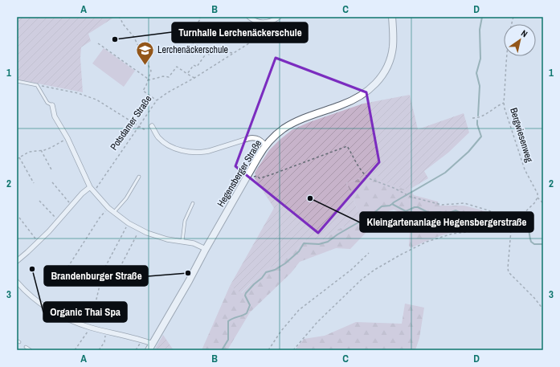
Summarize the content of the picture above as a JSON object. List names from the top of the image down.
{
  "streets": {
    "street": ["Hegensberger Straße"],
    "path": ["Potsdamer Straße", "Bergwiesenweg"]
  },
  "places": {
    "other": [
      "Turnhalle Lerchenäckerschule",
      "Kleingartenanlage Hegensbergerstraße",
      "Organic Thai Spa",
      "Brandenburger Straße"
    ],
    "school or university": ["Lerchenäckerschule"]
  },
  "north": "top right",
  "grid": {
    "columns": [
      "A",
      "B",
      "C",
      "D"
    ],
    "rows": ["1", "2", "3"]
  }
}
